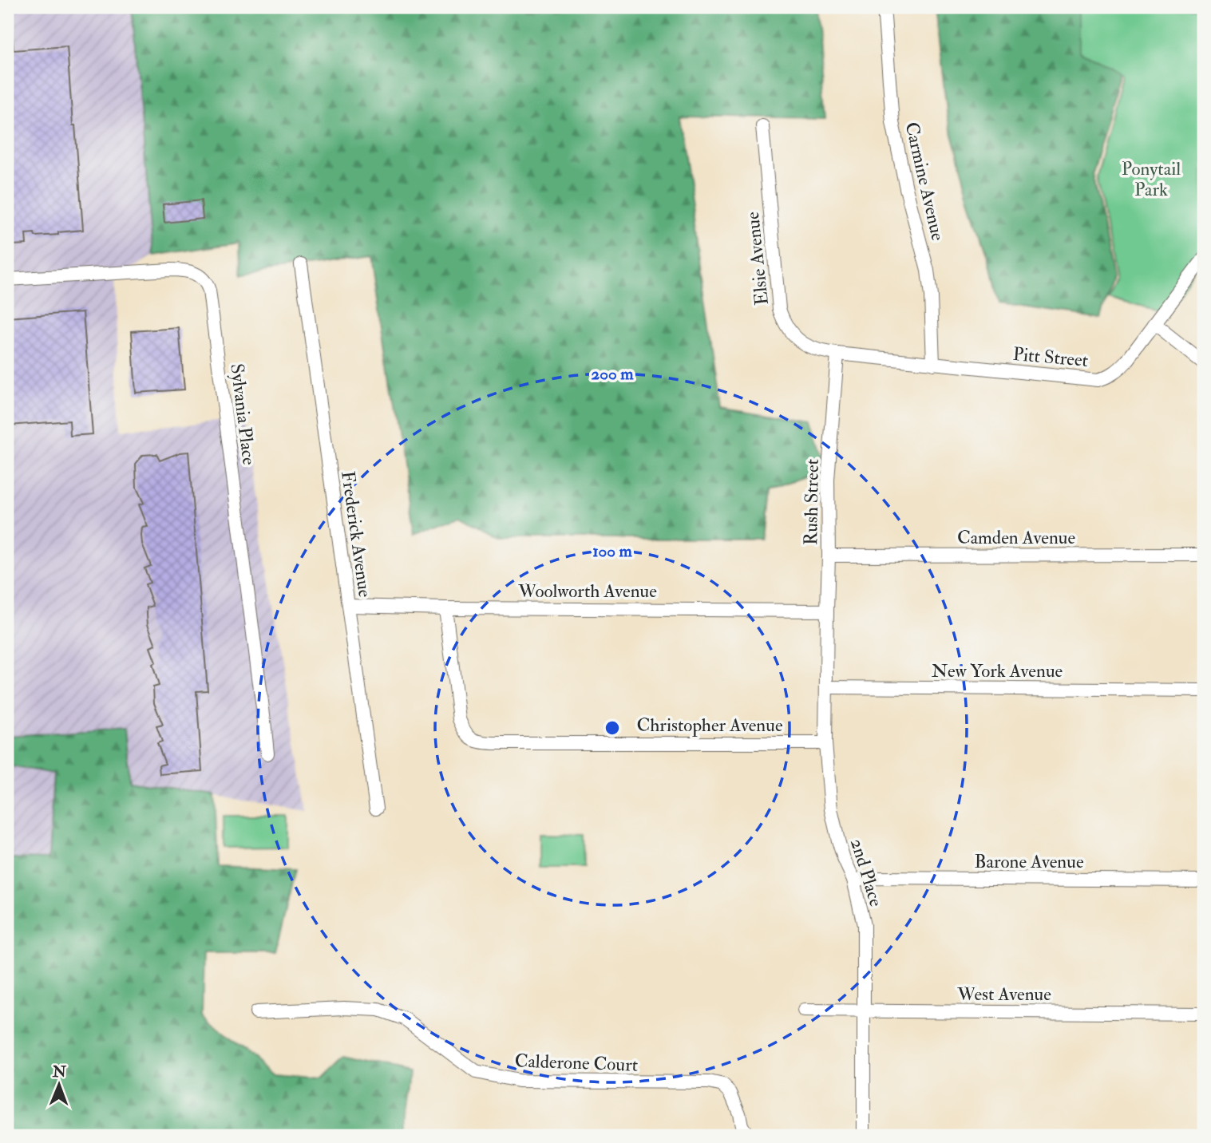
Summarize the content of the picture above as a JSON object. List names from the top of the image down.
{
  "streets": {
    "street": [
      "Carmine Avenue",
      "Elsie Avenue",
      "Pitt Street",
      "Sylvania Place",
      "Rush Street",
      "Frederick Avenue",
      "Camden Avenue",
      "Woolworth Avenue",
      "New York Avenue",
      "Christopher Avenue",
      "Barone Avenue",
      "2nd Place",
      "West Avenue",
      "Calderone Court"
    ]
  },
  "crossings": [
    ["Carmine Avenue", "Pitt Street"],
    ["Elsie Avenue", "Pitt Street"],
    ["Elsie Avenue", "Rush Street"],
    ["Pitt Street", "Rush Street"],
    ["Rush Street", "Camden Avenue"],
    ["Rush Street", "Woolworth Avenue"],
    ["Rush Street", "New York Avenue"],
    ["Rush Street", "2nd Place"],
    ["Frederick Avenue", "Woolworth Avenue"],
    ["Woolworth Avenue", "Christopher Avenue"],
    ["New York Avenue", "2nd Place"],
    ["Christopher Avenue", "2nd Place"],
    ["Barone Avenue", "2nd Place"],
    ["2nd Place", "West Avenue"]
  ],
  "parks": ["Ponytail Park"],
  "north": "top",
  "rings": ["200 m", "100 m"]
}
